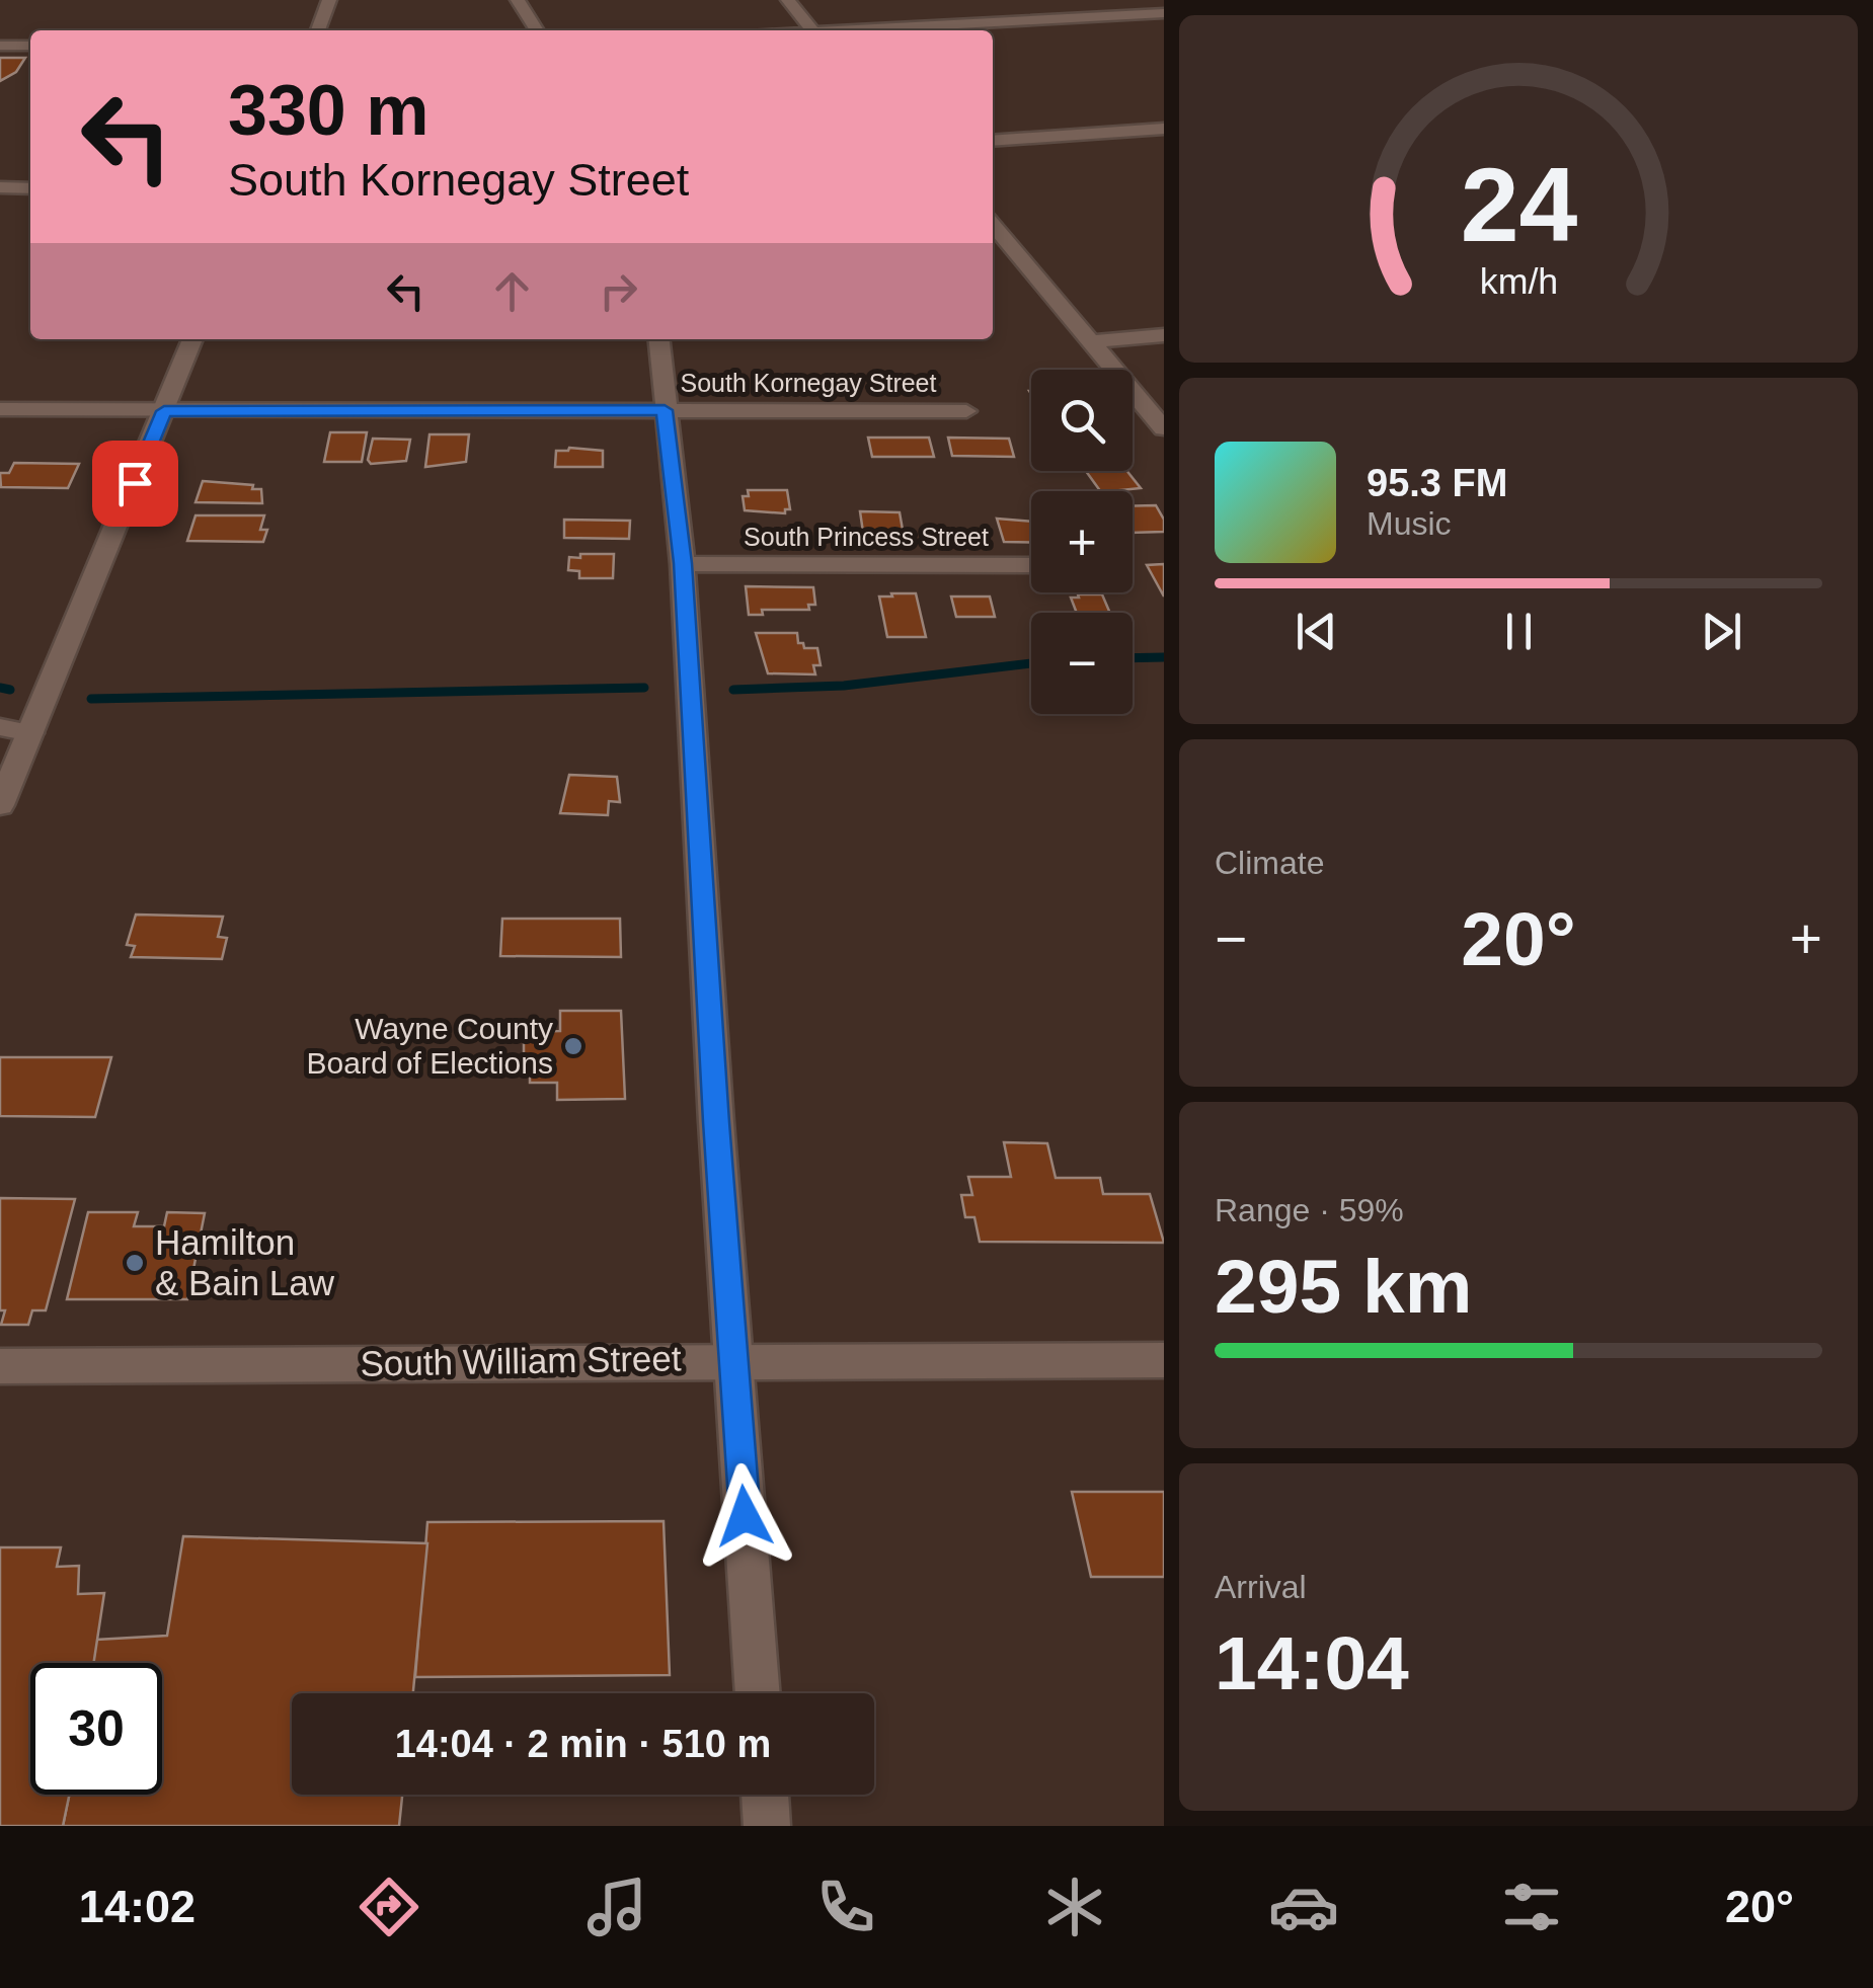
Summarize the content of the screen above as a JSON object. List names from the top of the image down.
{
  "streets": {
    "street": ["South Kornegay Street", "South Princess Street", "South William Street"]
  },
  "places": ["Wayne County Board of Elections", "Hamilton & Bain Law"],
  "page": {
    "turn": ["330 m", "South Kornegay Street"],
    "map_buttons": ["+", "−"],
    "song": ["95.3 FM", "Music"],
    "tile": [
      "Climate",
      ["Range · 59%", "295 km"],
      ["Arrival", "14:04"]
    ],
    "heat": ["−", "20°", "+"],
    "limit": "30",
    "trip": "14:04 · 2 min · 510 m",
    "tabs": ["14:02", "20°"],
    "gauge": ["24", "km/h"]
  }
}
